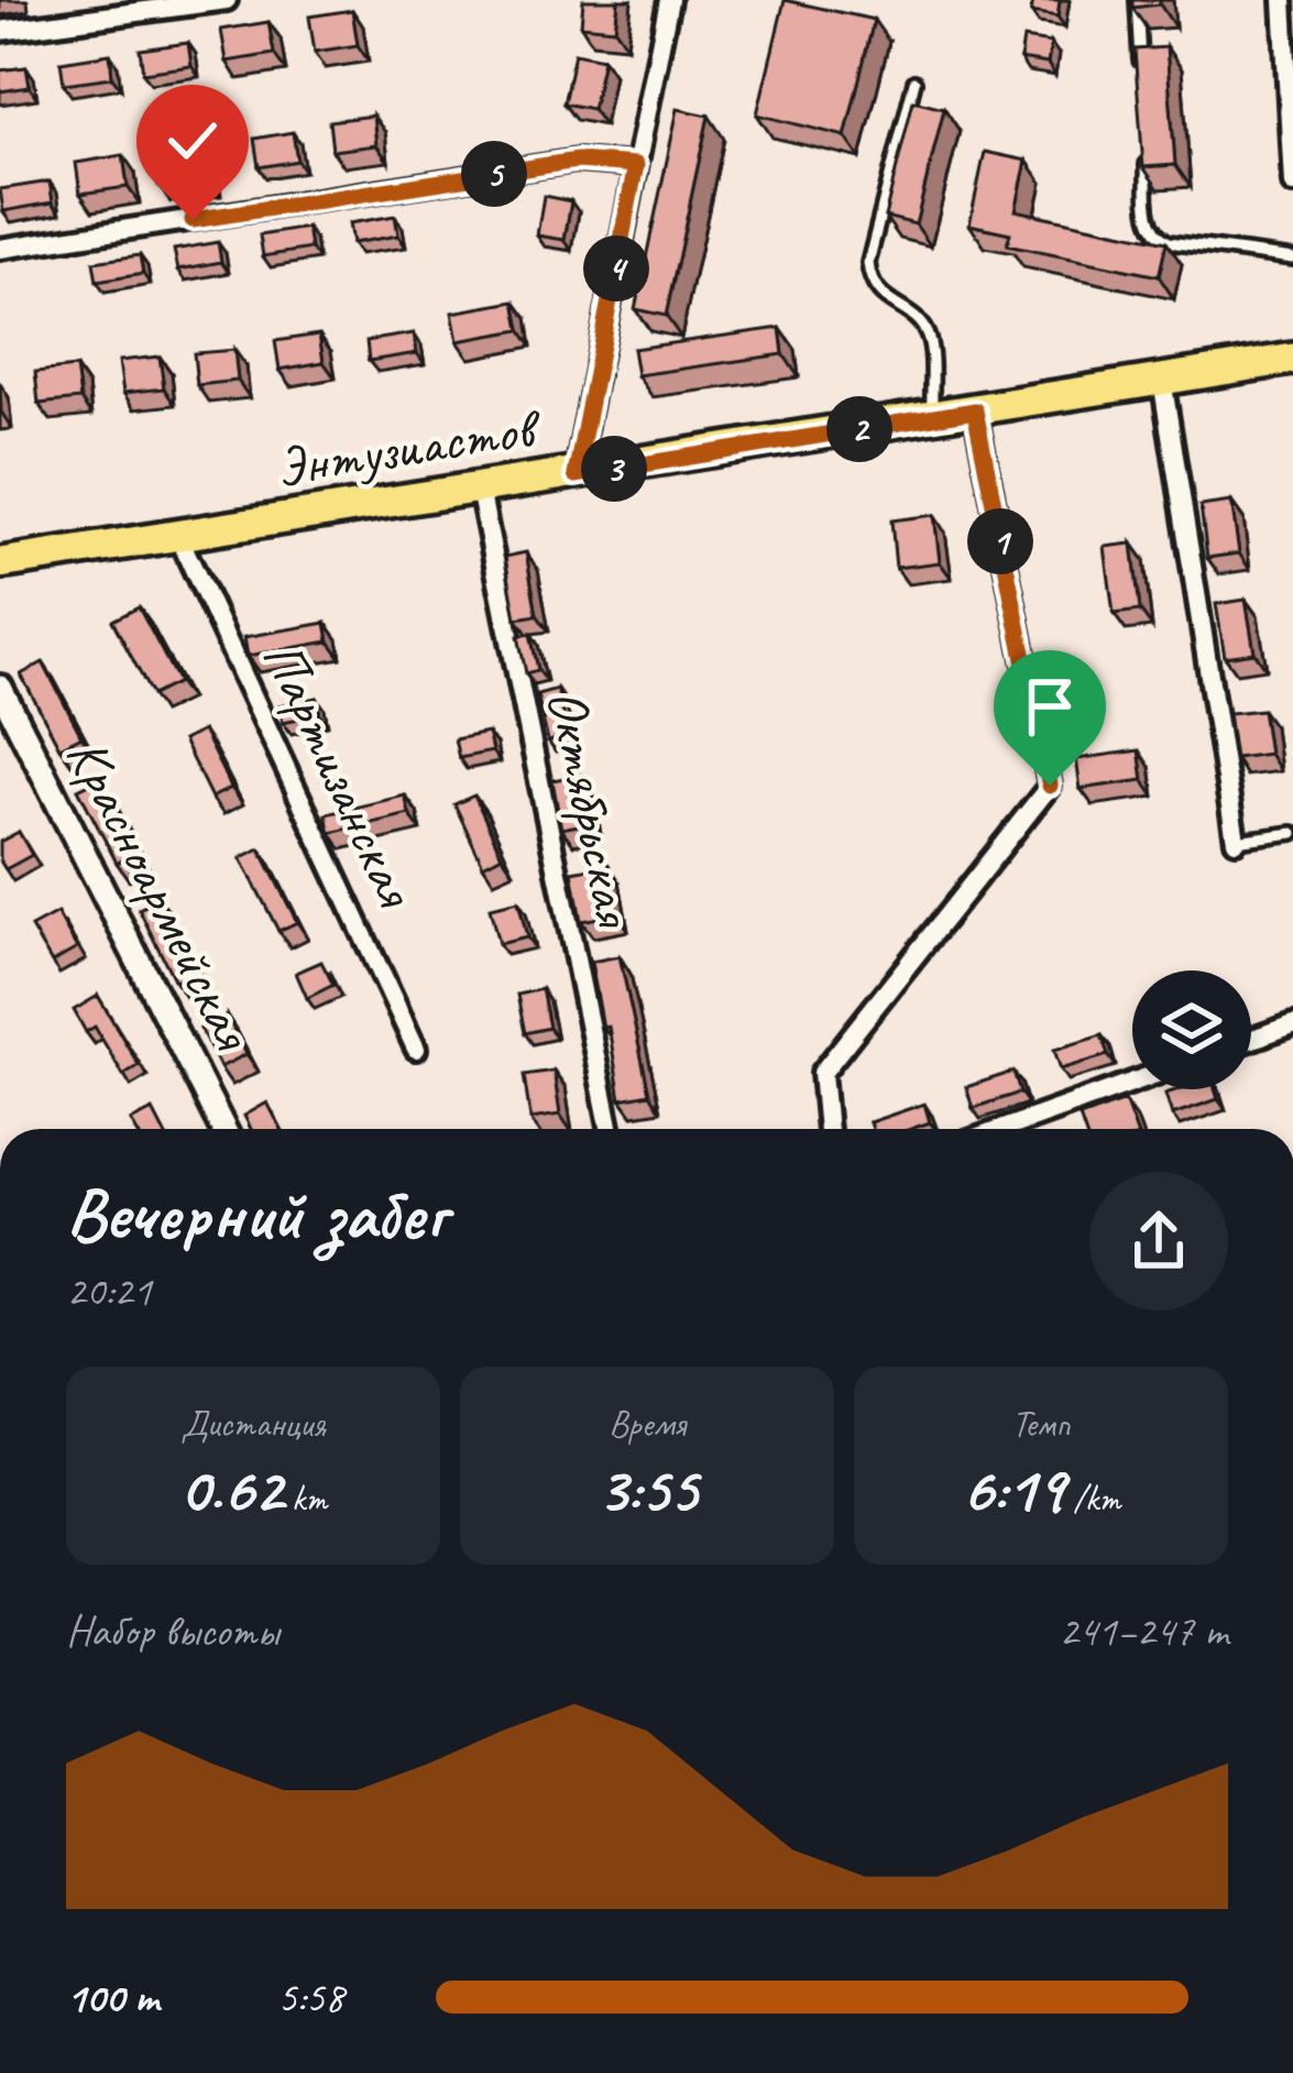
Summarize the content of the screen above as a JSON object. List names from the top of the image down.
{
  "streets": {
    "main road": ["Энтузиастов"],
    "street": ["Партизанская", "Октябрьская", "Красноармейская"]
  },
  "crossings": [
    ["Энтузиастов", "Партизанская"],
    ["Энтузиастов", "Октябрьская"]
  ],
  "page": {
    "pins": [
      "5",
      "4",
      "2",
      "3",
      "1"
    ],
    "heading": ["Вечерний забег", "20:21"],
    "stats": [
      ["Дистанция", "0.62 km"],
      ["Время", "3:55"],
      ["Темп", "6:19 /km"]
    ],
    "chart": ["Набор высоты", "241–247 m"],
    "list": [
      {
        "name": "100 m",
        "note": "5:58"
      }
    ]
  }
}
